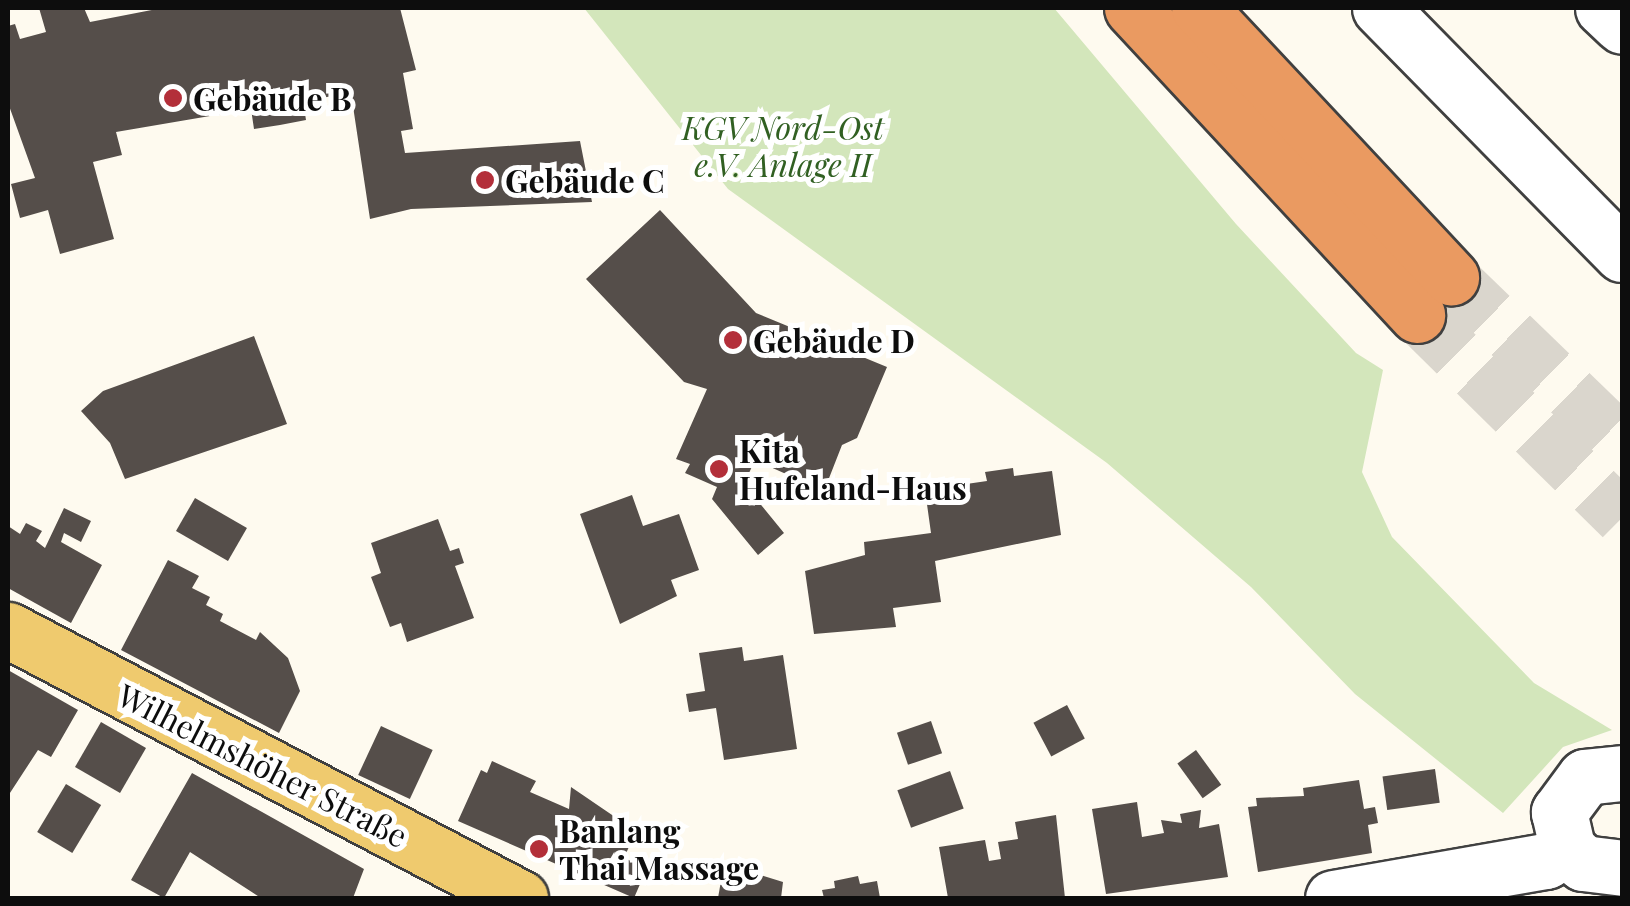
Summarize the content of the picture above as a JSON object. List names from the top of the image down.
{
  "streets": {
    "main road": ["Wilhelmshöher Straße"]
  },
  "parks": ["KGV Nord-Ost e.V. Anlage II"],
  "places": [
    "Gebäude B",
    "Gebäude C",
    "Gebäude D",
    "Kita Hufeland-Haus",
    "Banlang Thai Massage"
  ]
}
